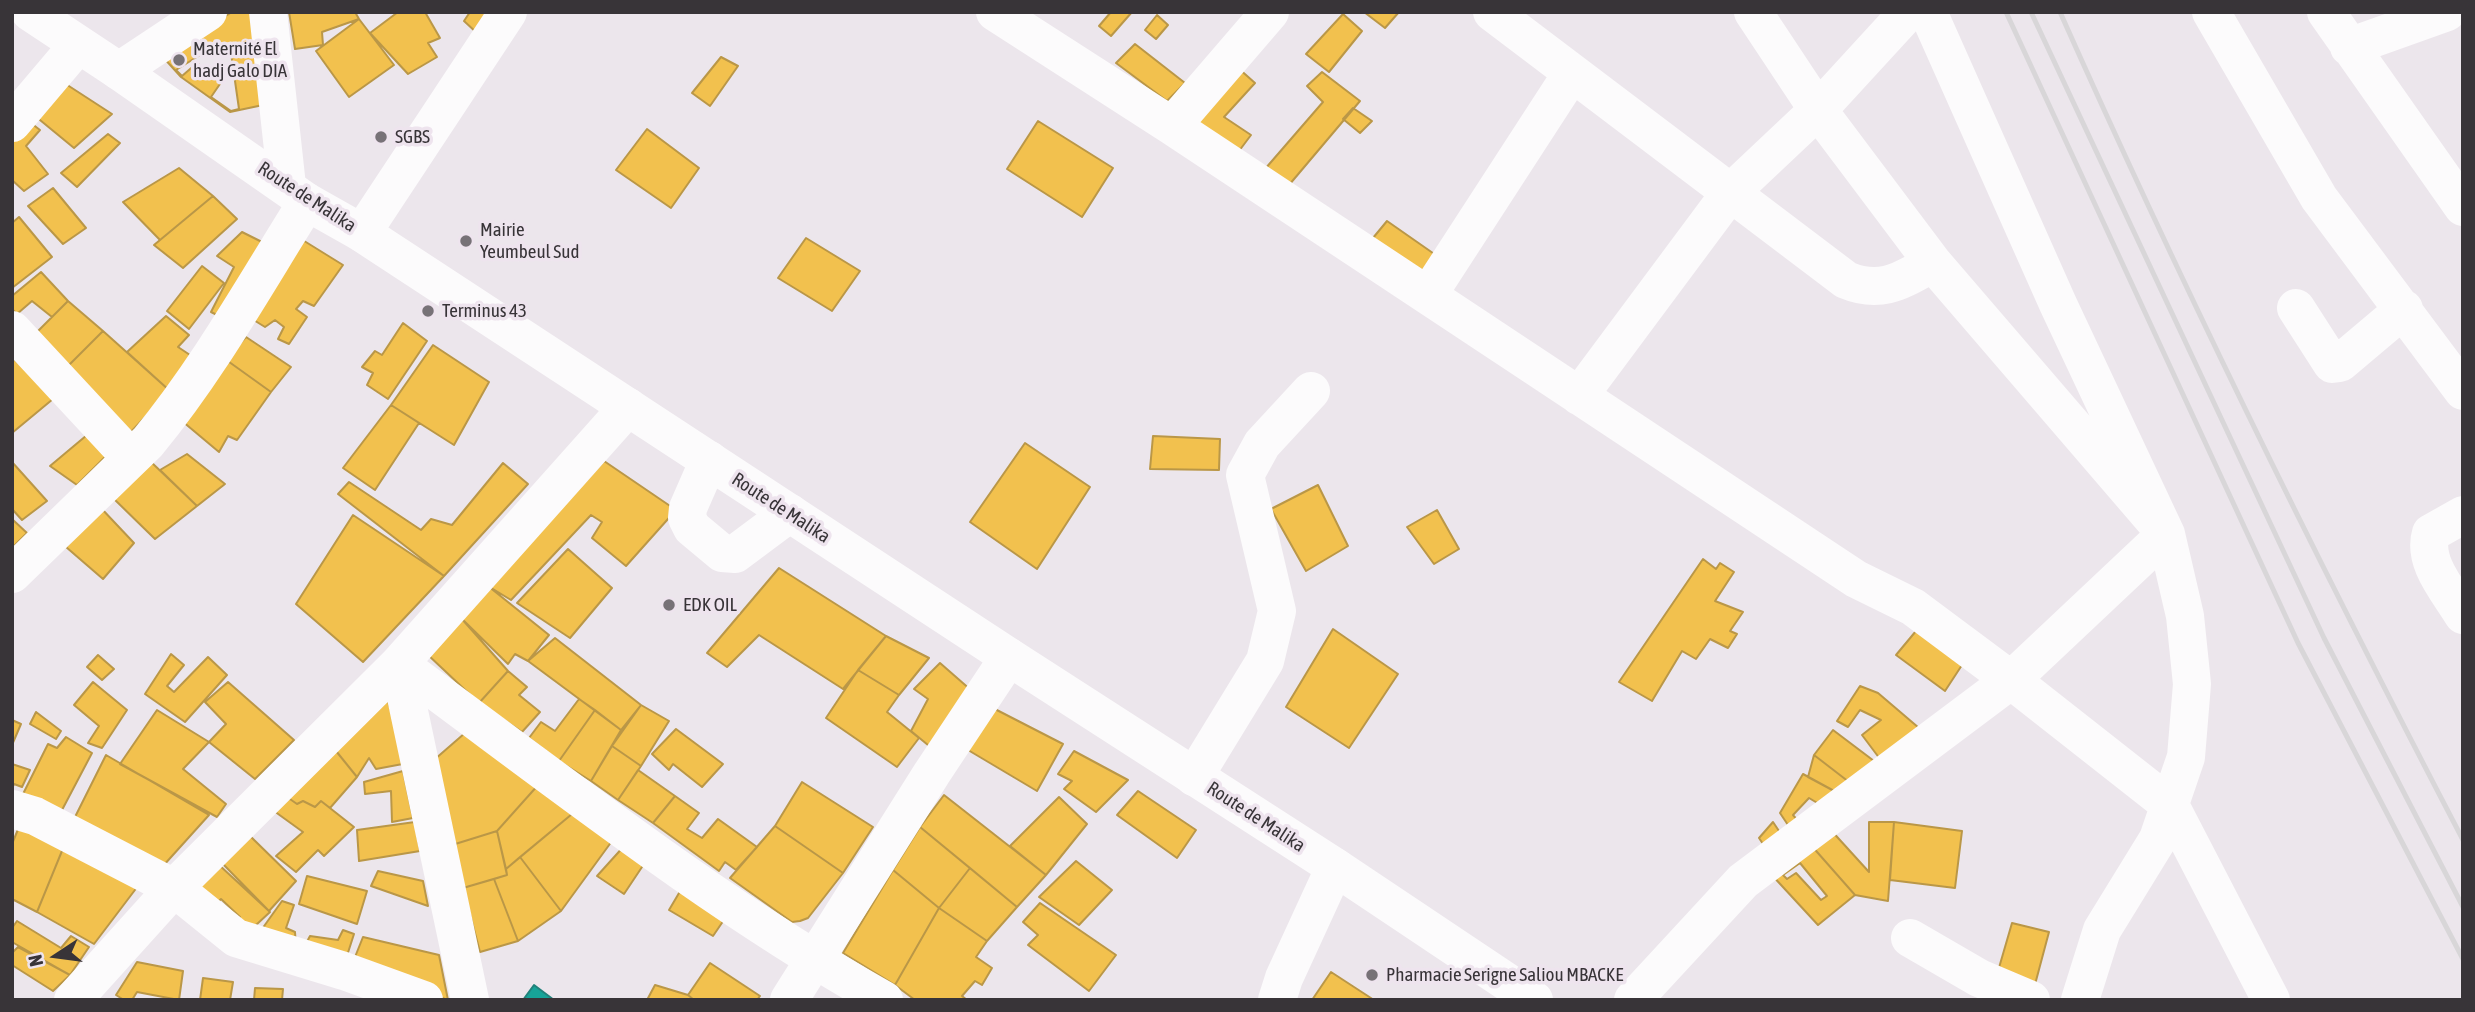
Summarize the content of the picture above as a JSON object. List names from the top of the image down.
{
  "streets": {
    "street": ["Route de Malika"]
  },
  "places": [
    "Maternité El hadj Galo DIA",
    "SGBS",
    "Mairie Yeumbeul Sud",
    "Terminus 43",
    "EDK OIL",
    "Pharmacie Serigne Saliou MBACKE"
  ],
  "north": "left"
}
